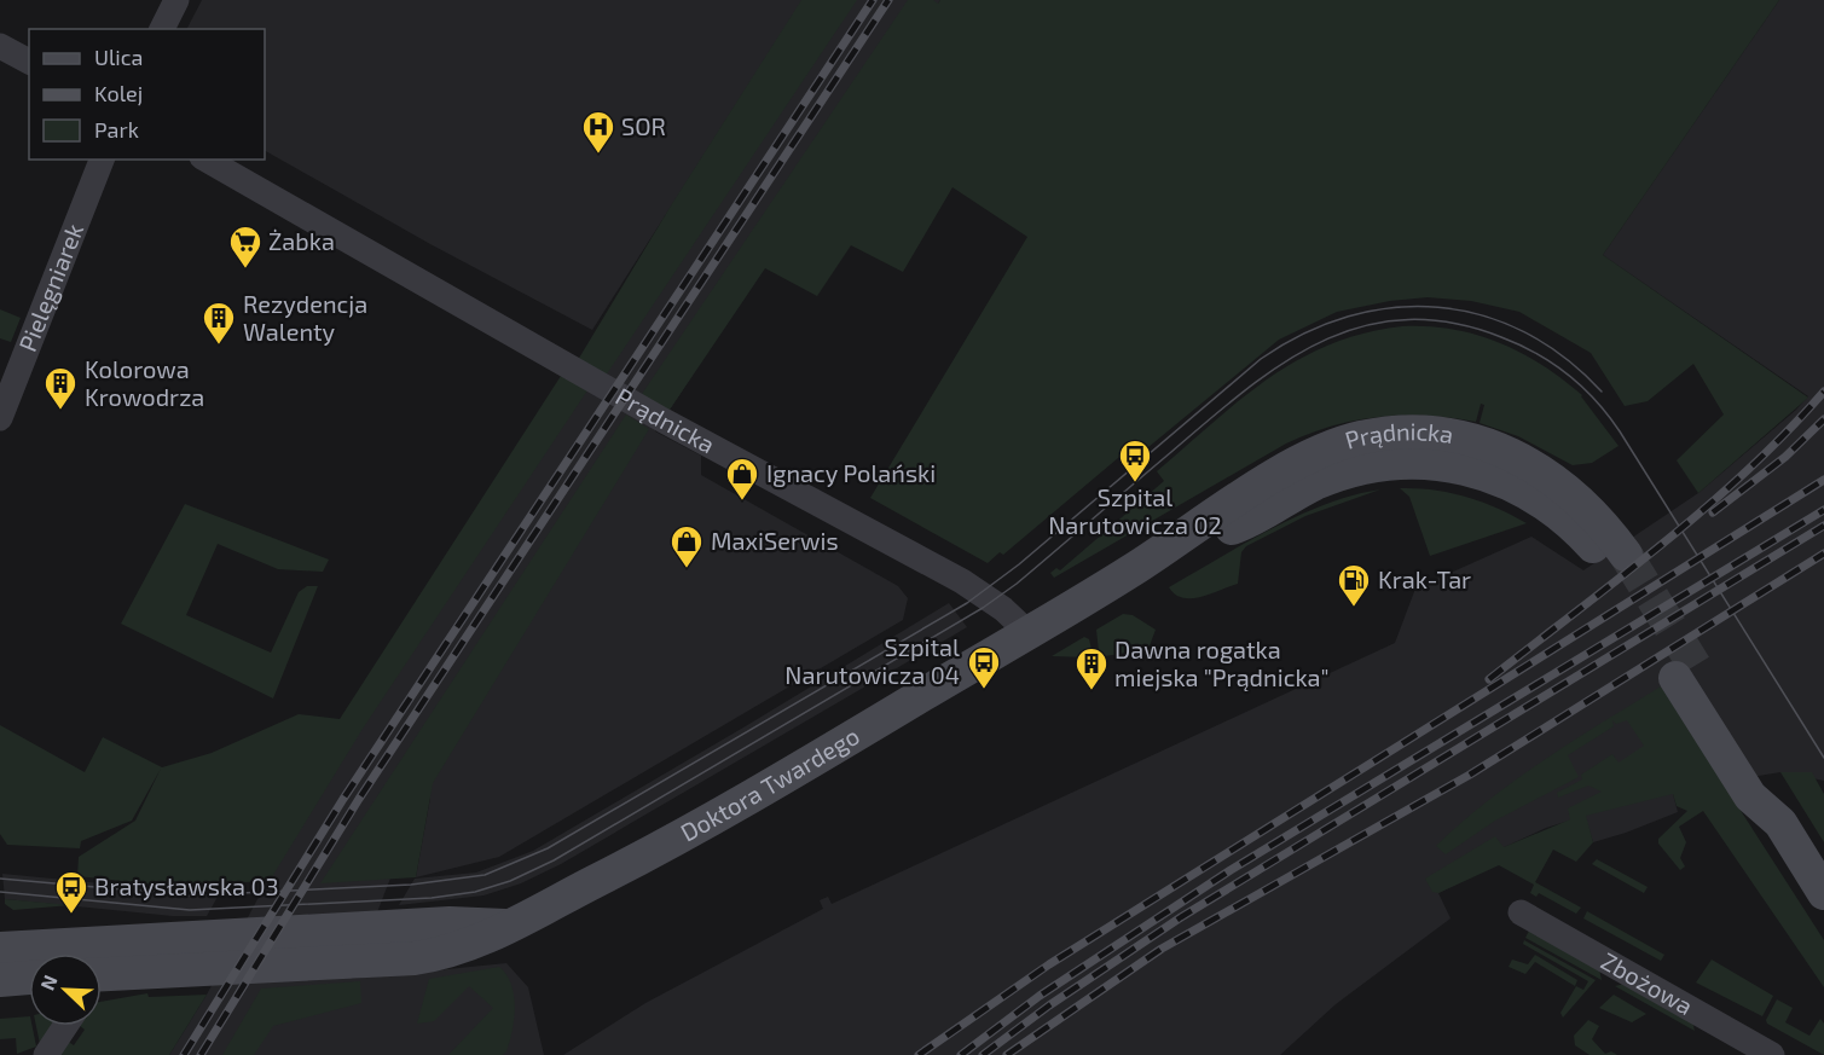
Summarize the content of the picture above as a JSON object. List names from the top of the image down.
{
  "streets": {
    "street": [
      "Pielęgniarek",
      "Prądnicka",
      "Doktora Twardego",
      "Zbożowa"
    ]
  },
  "crossings": [
    ["Prądnicka", "Doktora Twardego"]
  ],
  "places": {
    "hospital": ["SOR"],
    "supermarket": ["Żabka"],
    "building": ["Rezydencja Walenty", "Kolorowa Krowodrza", "Dawna rogatka miejska \"Prądnicka\""],
    "bus stop": ["Szpital Narutowicza 02", "Szpital Narutowicza 04", "Bratysławska 03"],
    "shop": ["Ignacy Polański", "MaxiSerwis"],
    "fuel station": ["Krak-Tar"]
  },
  "legend": ["Ulica", "Kolej", "Park"],
  "north": "top left"
}
